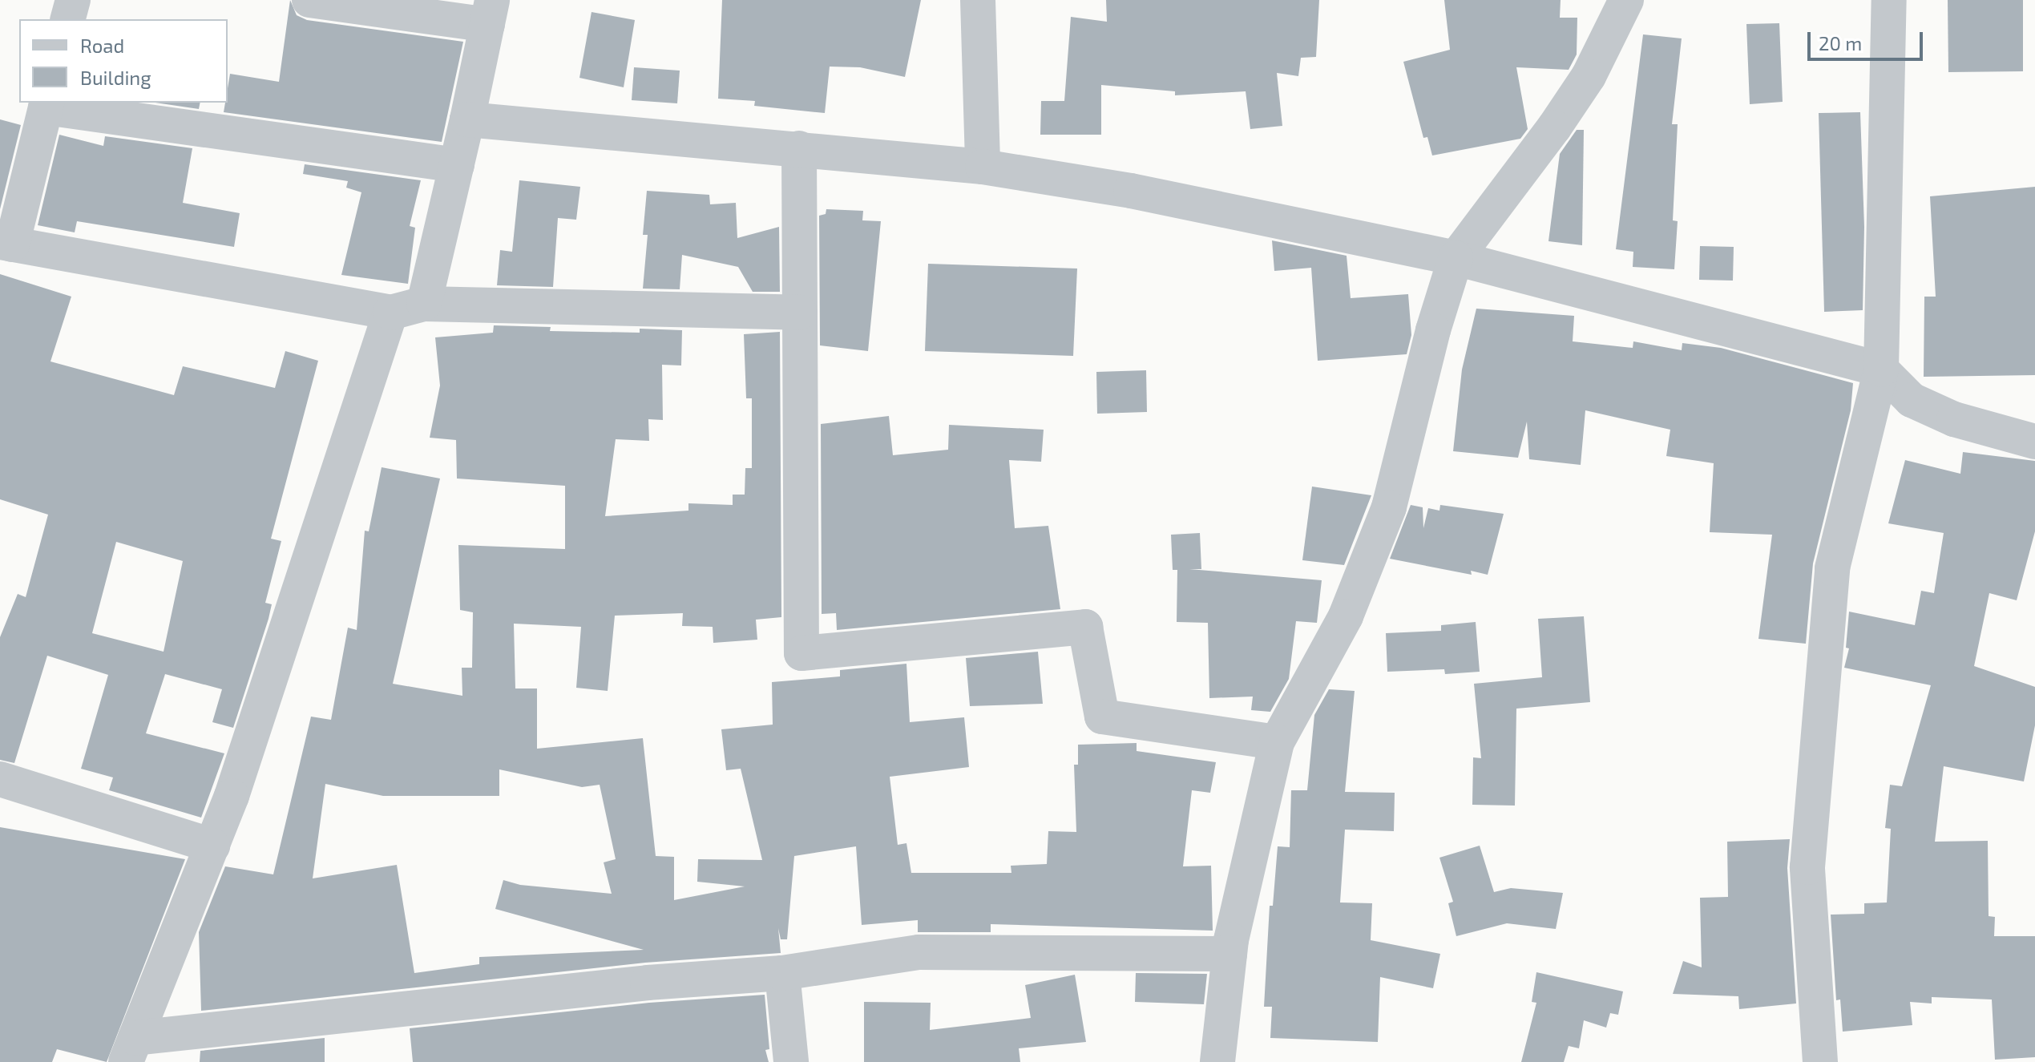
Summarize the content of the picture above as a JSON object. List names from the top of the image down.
{
  "legend": ["Road", "Building"],
  "scale_bar": "20 m"
}
